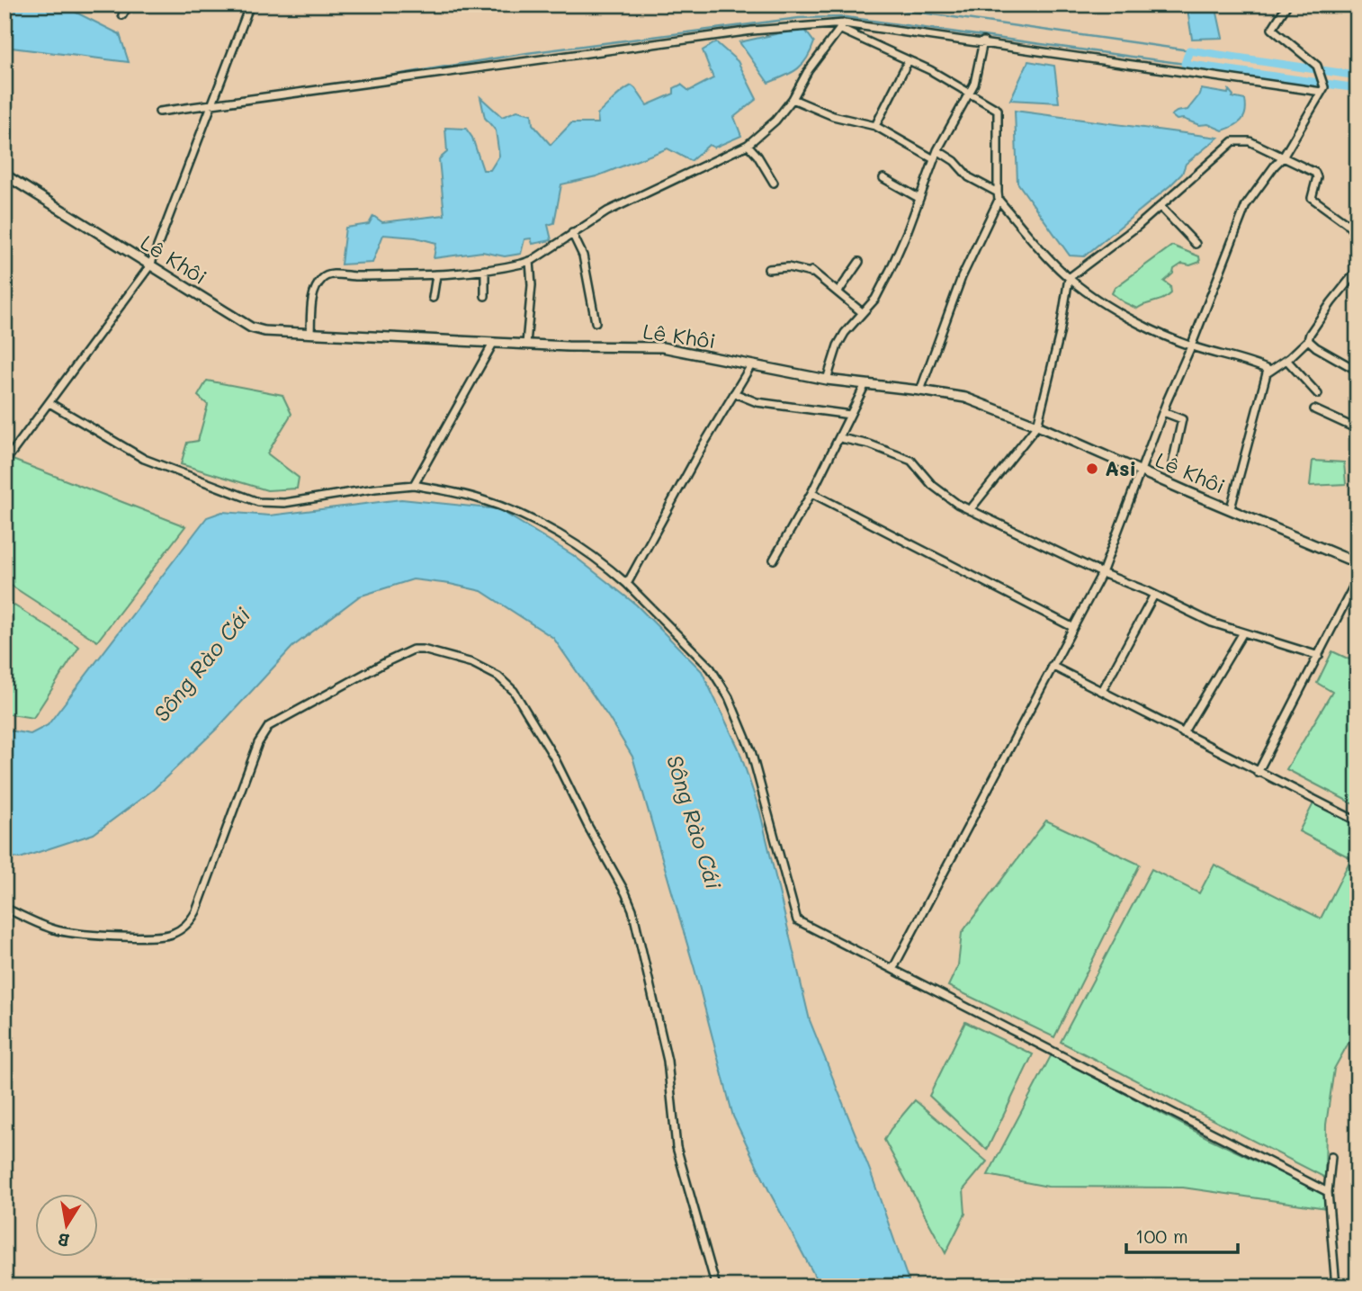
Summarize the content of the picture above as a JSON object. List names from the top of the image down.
{
  "streets": {
    "street": ["Lê Khôi"]
  },
  "water": ["Sông Rào Cái"],
  "places": ["Asi"],
  "scale_bar": "100 m",
  "north": "bottom"
}
